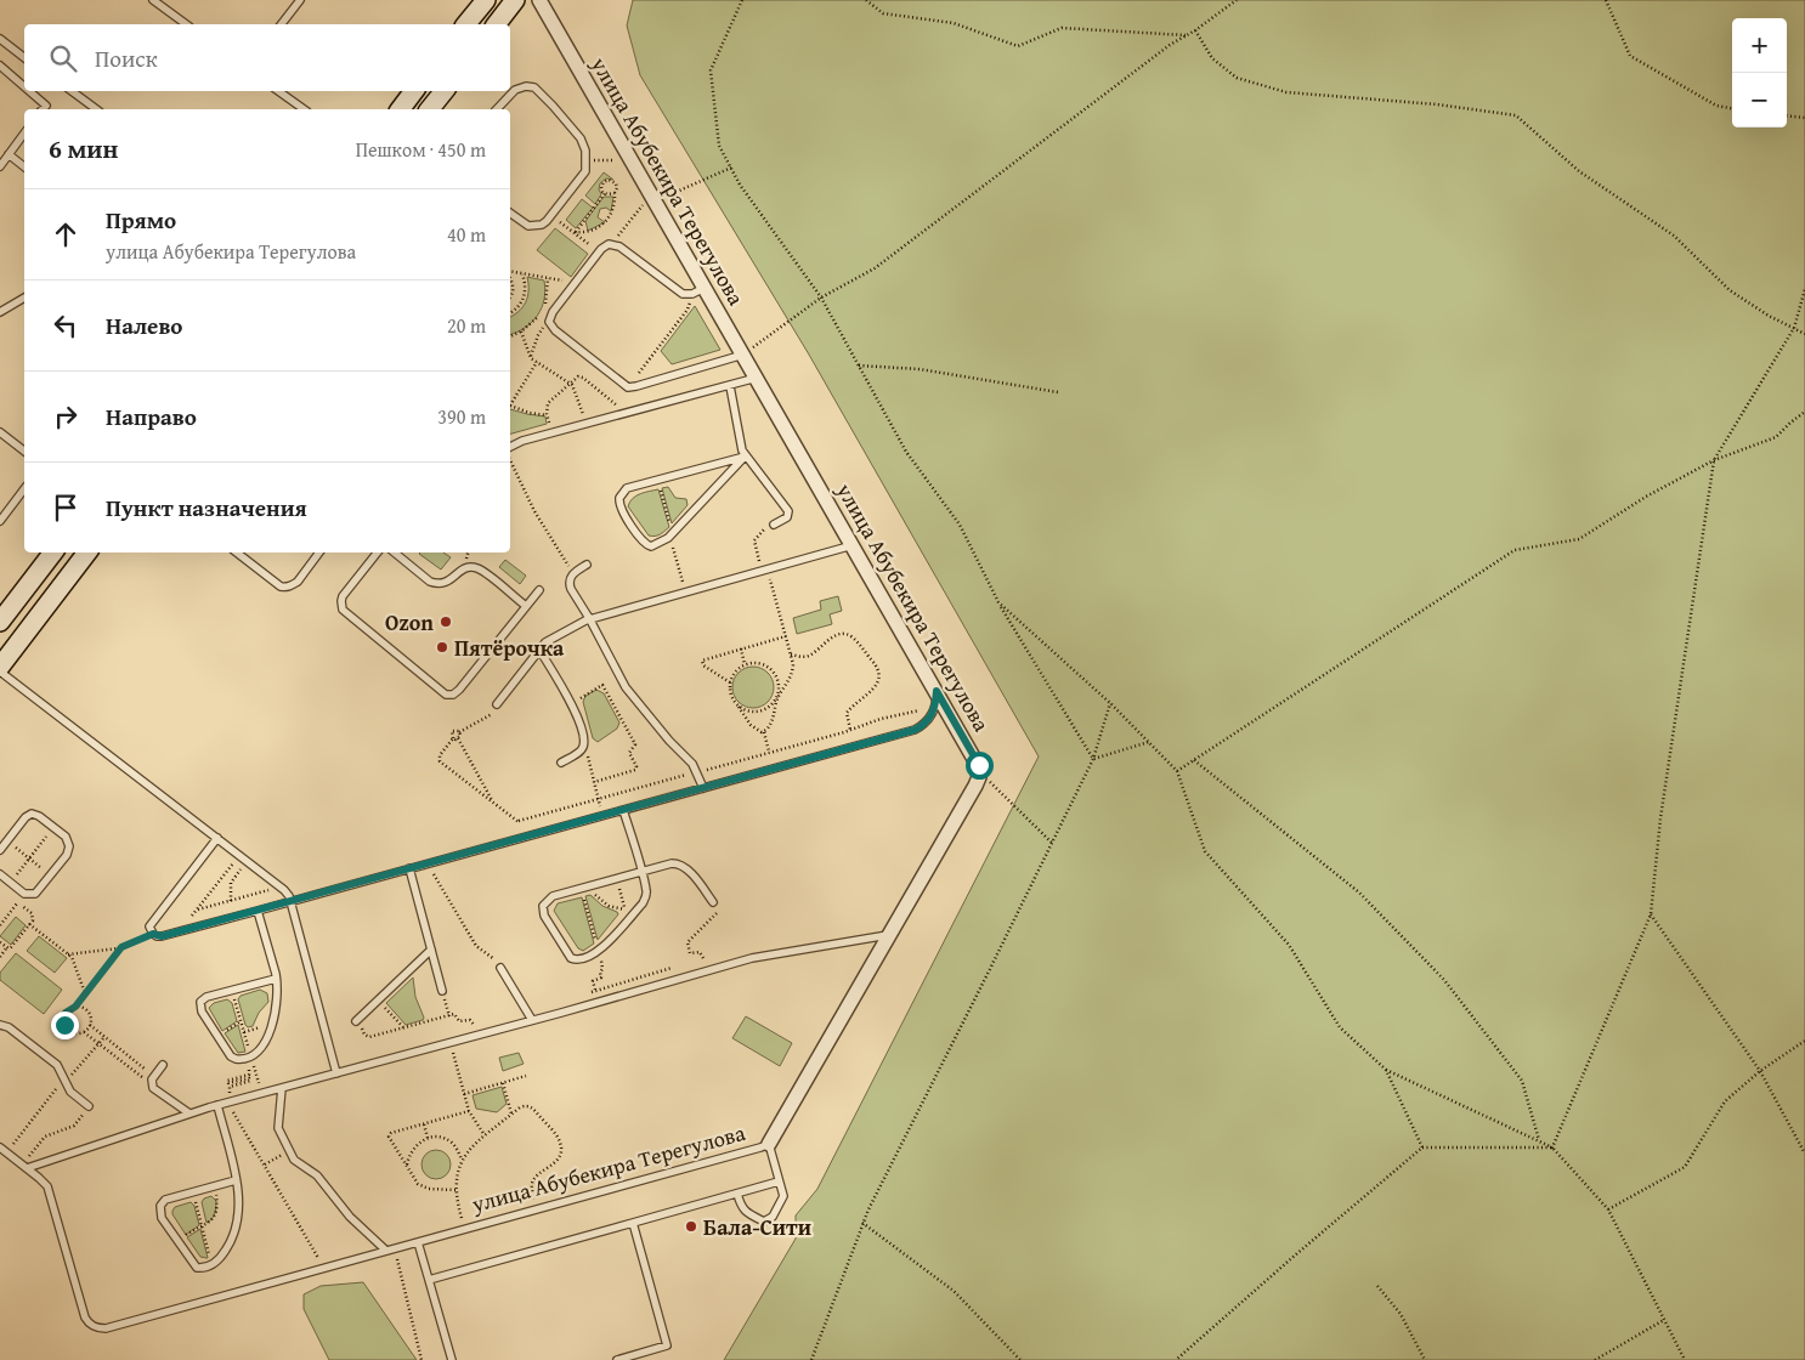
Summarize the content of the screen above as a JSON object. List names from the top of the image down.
{
  "streets": {
    "street": ["улица Абубекира Терегулова"]
  },
  "places": ["Ozon", "Пятёрочка", "Бала-Сити"],
  "page": {
    "map_buttons": ["+", "−"],
    "search": "Поиск",
    "heading": ["6 мин", "Пешком · 450 m"],
    "list": [
      ["Прямо", "улица Абубекира Терегулова", "40 m"],
      ["Налево", "20 m"],
      ["Направо", "390 m"],
      "Пункт назначения"
    ]
  }
}
